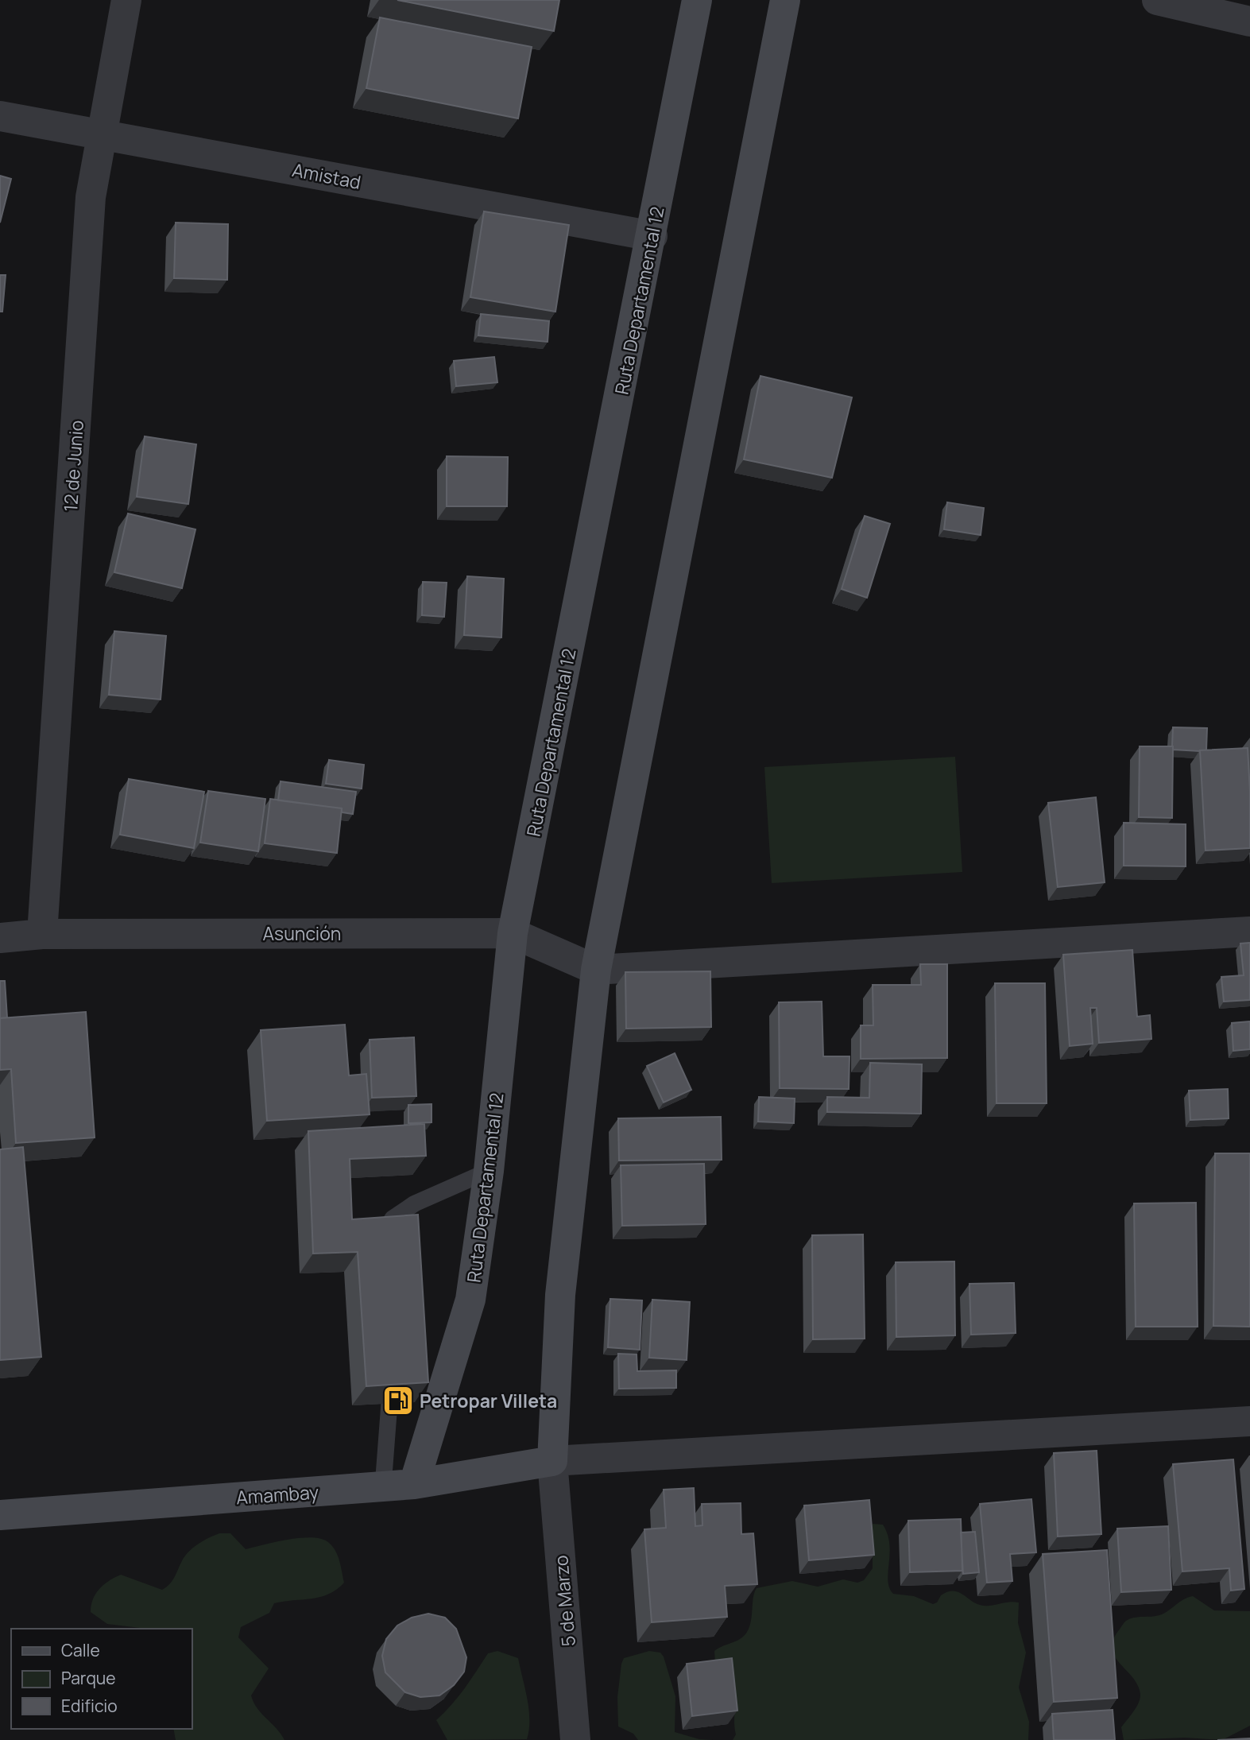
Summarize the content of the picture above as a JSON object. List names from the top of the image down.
{
  "streets": {
    "main road": ["Ruta Departamental 12", "Amambay"],
    "street": [
      "Amistad",
      "12 de Junio",
      "Asunción",
      "5 de Marzo"
    ]
  },
  "crossings": [
    ["Amistad", "Ruta Departamental 12"],
    ["Amistad", "12 de Junio"],
    ["Ruta Departamental 12", "Asunción"],
    ["Ruta Departamental 12", "Amambay"],
    ["12 de Junio", "Asunción"],
    ["Amambay", "5 de Marzo"]
  ],
  "places": {
    "fuel station": ["Petropar Villeta"]
  },
  "legend": ["Calle", "Parque", "Edificio"]
}
